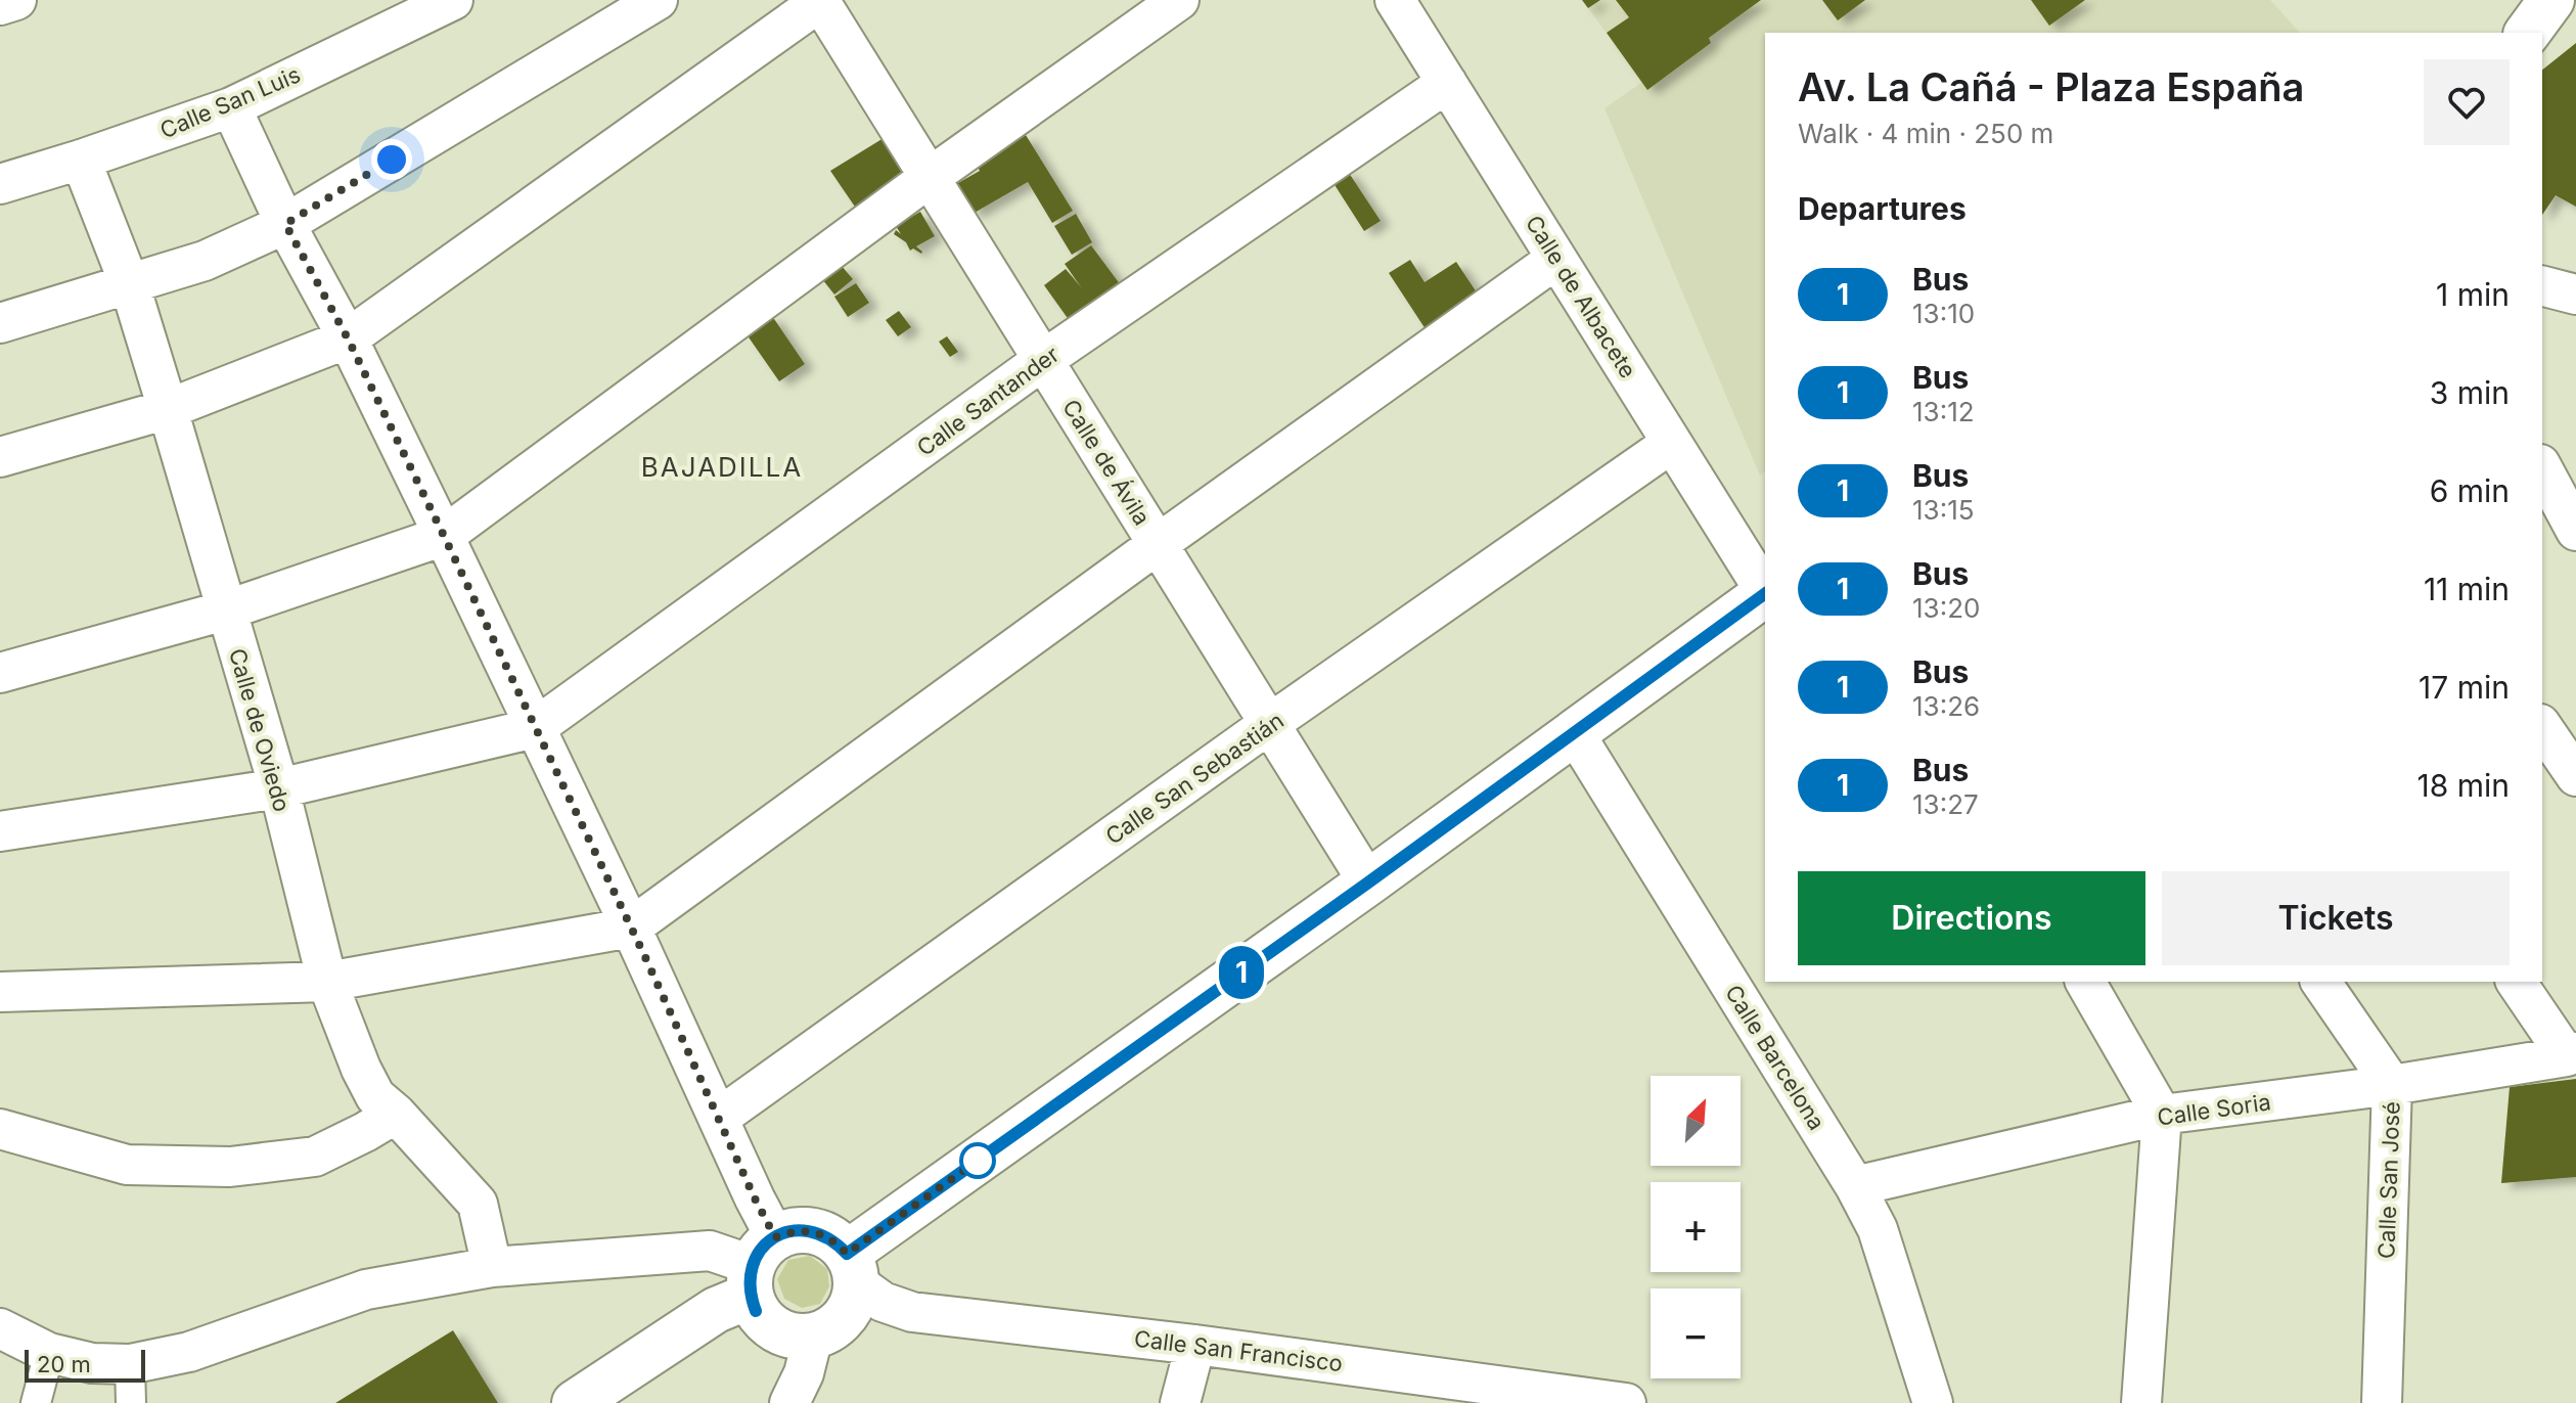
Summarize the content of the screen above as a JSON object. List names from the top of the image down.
{
  "streets": {
    "street": [
      "Calle San Luis",
      "Calle de Albacete",
      "Calle Santander",
      "Calle de Ávila",
      "Calle de Oviedo",
      "Calle San Sebastián",
      "Calle Barcelona",
      "Calle Soria",
      "Calle San José",
      "Calle San Francisco"
    ]
  },
  "crossings": [
    ["Calle San Luis", "Calle de Oviedo"],
    ["Calle de Albacete", "Calle Santander"],
    ["Calle de Albacete", "Calle San Sebastián"],
    ["Calle Santander", "Calle de Ávila"],
    ["Calle de Ávila", "Calle San Sebastián"],
    ["Calle Barcelona", "Calle Soria"],
    ["Calle Soria", "Calle San José"]
  ],
  "districts": ["BAJADILLA"],
  "lines": ["bus line 1"],
  "scale_bar": "20 m",
  "north": "top right",
  "page": {
    "on_map": "1",
    "heading": [
      ["Av. La Cañá - Plaza España", "Walk · 4 min · 250 m"],
      "Departures"
    ],
    "list": [
      {
        "mark": "1",
        "name": "Bus",
        "note": "13:10",
        "value": "1 min"
      },
      {
        "mark": "1",
        "name": "Bus",
        "note": "13:12",
        "value": "3 min"
      },
      {
        "mark": "1",
        "name": "Bus",
        "note": "13:15",
        "value": "6 min"
      },
      {
        "mark": "1",
        "name": "Bus",
        "note": "13:20",
        "value": "11 min"
      },
      {
        "mark": "1",
        "name": "Bus",
        "note": "13:26",
        "value": "17 min"
      },
      {
        "mark": "1",
        "name": "Bus",
        "note": "13:27",
        "value": "18 min"
      }
    ],
    "buttons": ["Directions", "Tickets"],
    "map_buttons": ["+", "−"],
    "scale": "20 m"
  }
}
